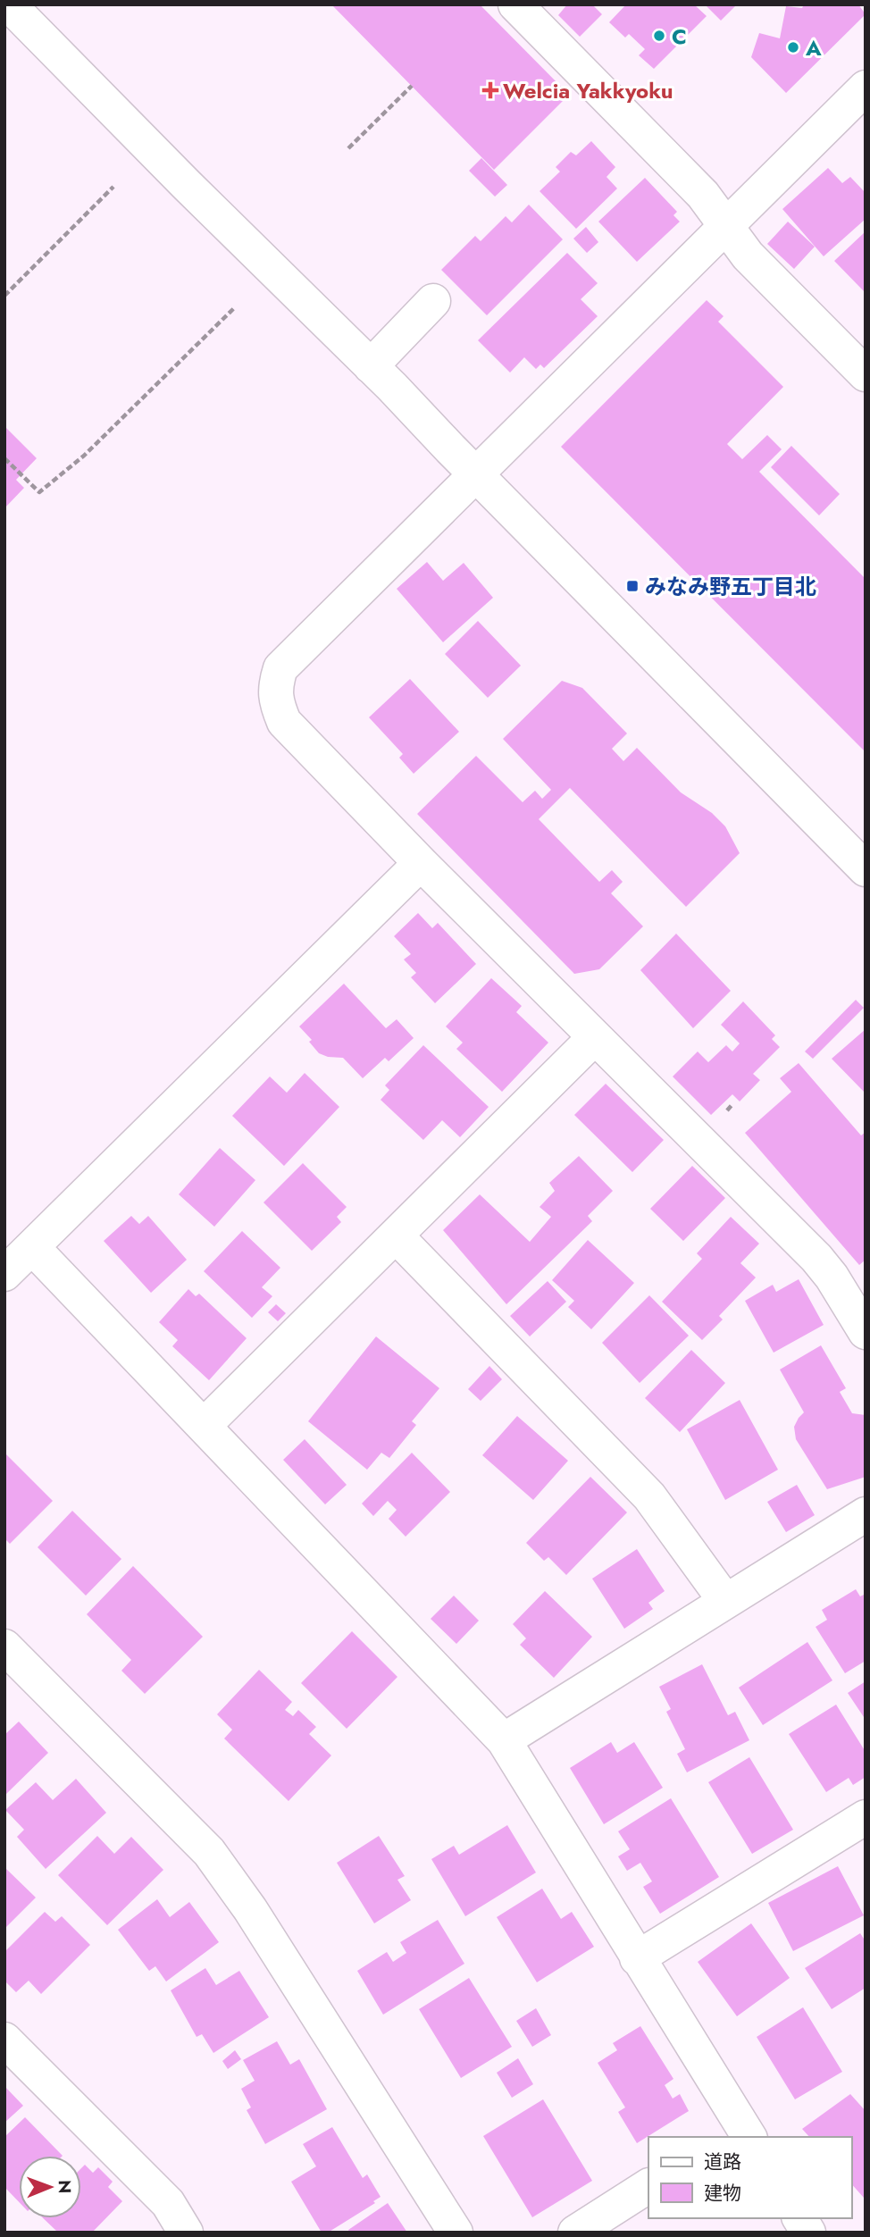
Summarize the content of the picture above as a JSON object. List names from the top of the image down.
{
  "places": {
    "other": ["C", "A"],
    "health": ["Welcia Yakkyoku"],
    "transit": ["みなみ野五丁目北"]
  },
  "legend": ["道路", "建物"],
  "north": "right"
}
